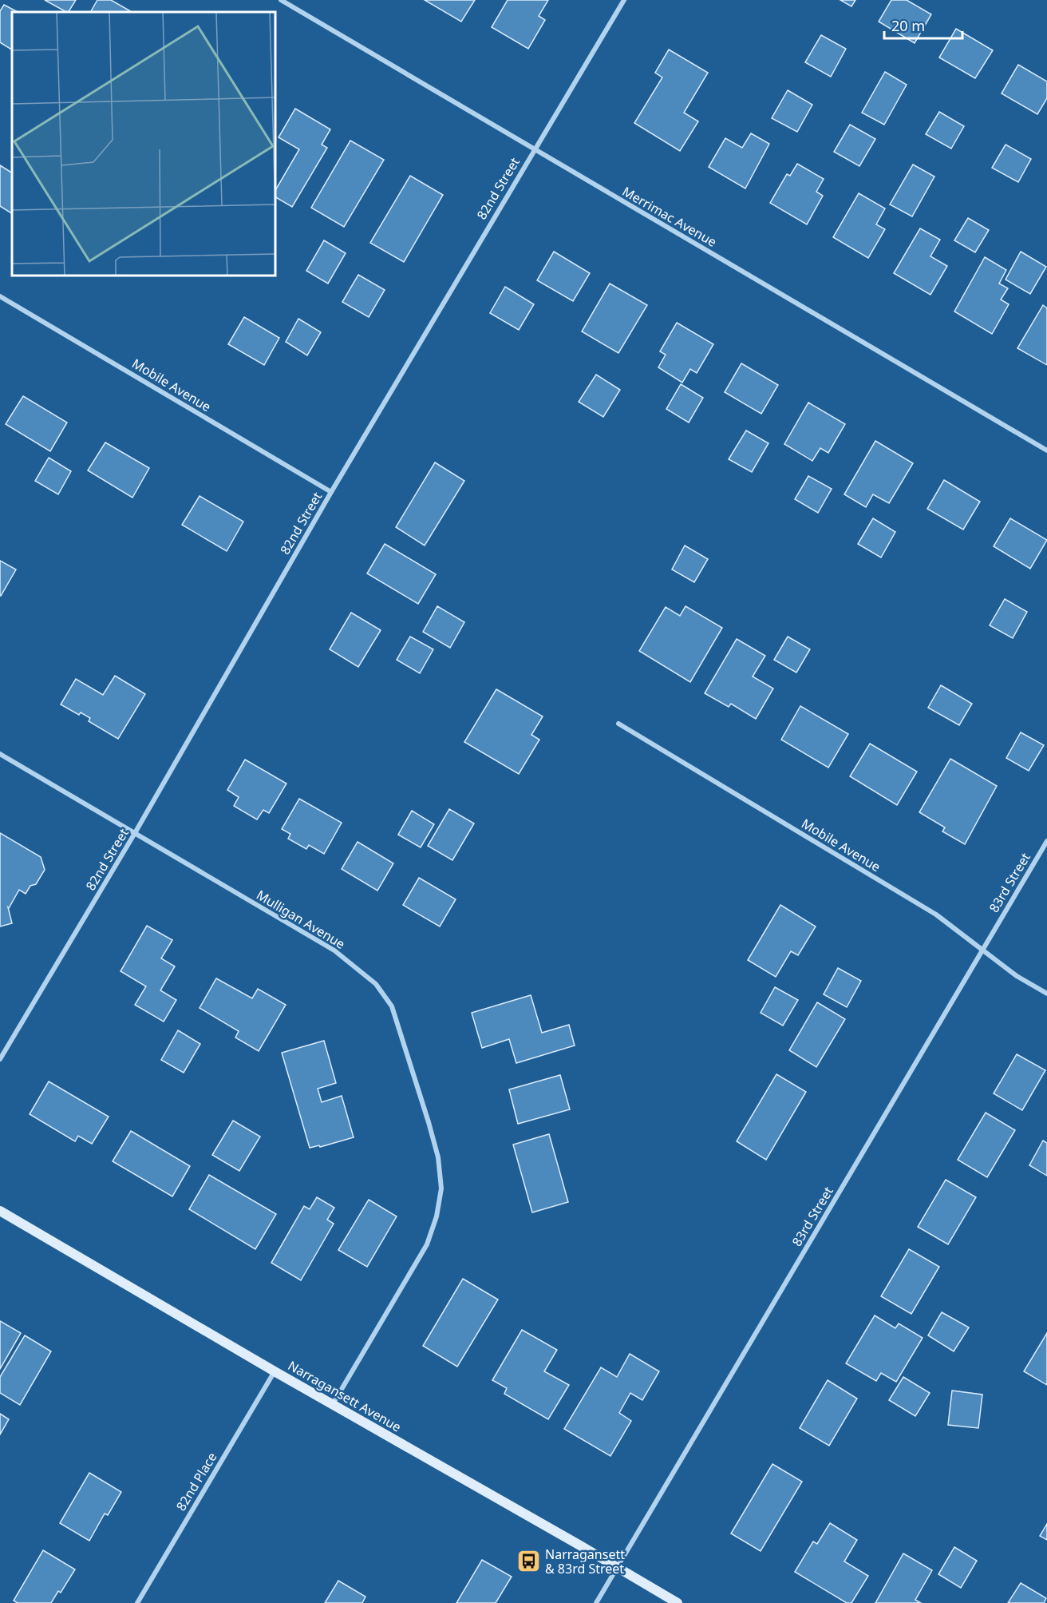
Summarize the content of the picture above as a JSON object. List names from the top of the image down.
{
  "streets": {
    "street": [
      "82nd Street",
      "Merrimac Avenue",
      "Mobile Avenue",
      "83rd Street",
      "Mulligan Avenue",
      "Narragansett Avenue",
      "82nd Place"
    ]
  },
  "crossings": [
    ["82nd Street", "Merrimac Avenue"],
    ["82nd Street", "Mobile Avenue"],
    ["82nd Street", "Mulligan Avenue"],
    ["Mobile Avenue", "83rd Street"],
    ["83rd Street", "Narragansett Avenue"],
    ["Mulligan Avenue", "Narragansett Avenue"],
    ["Narragansett Avenue", "82nd Place"]
  ],
  "places": {
    "bus stop": ["Narragansett & 83rd Street"]
  },
  "scale_bar": "20 m"
}
